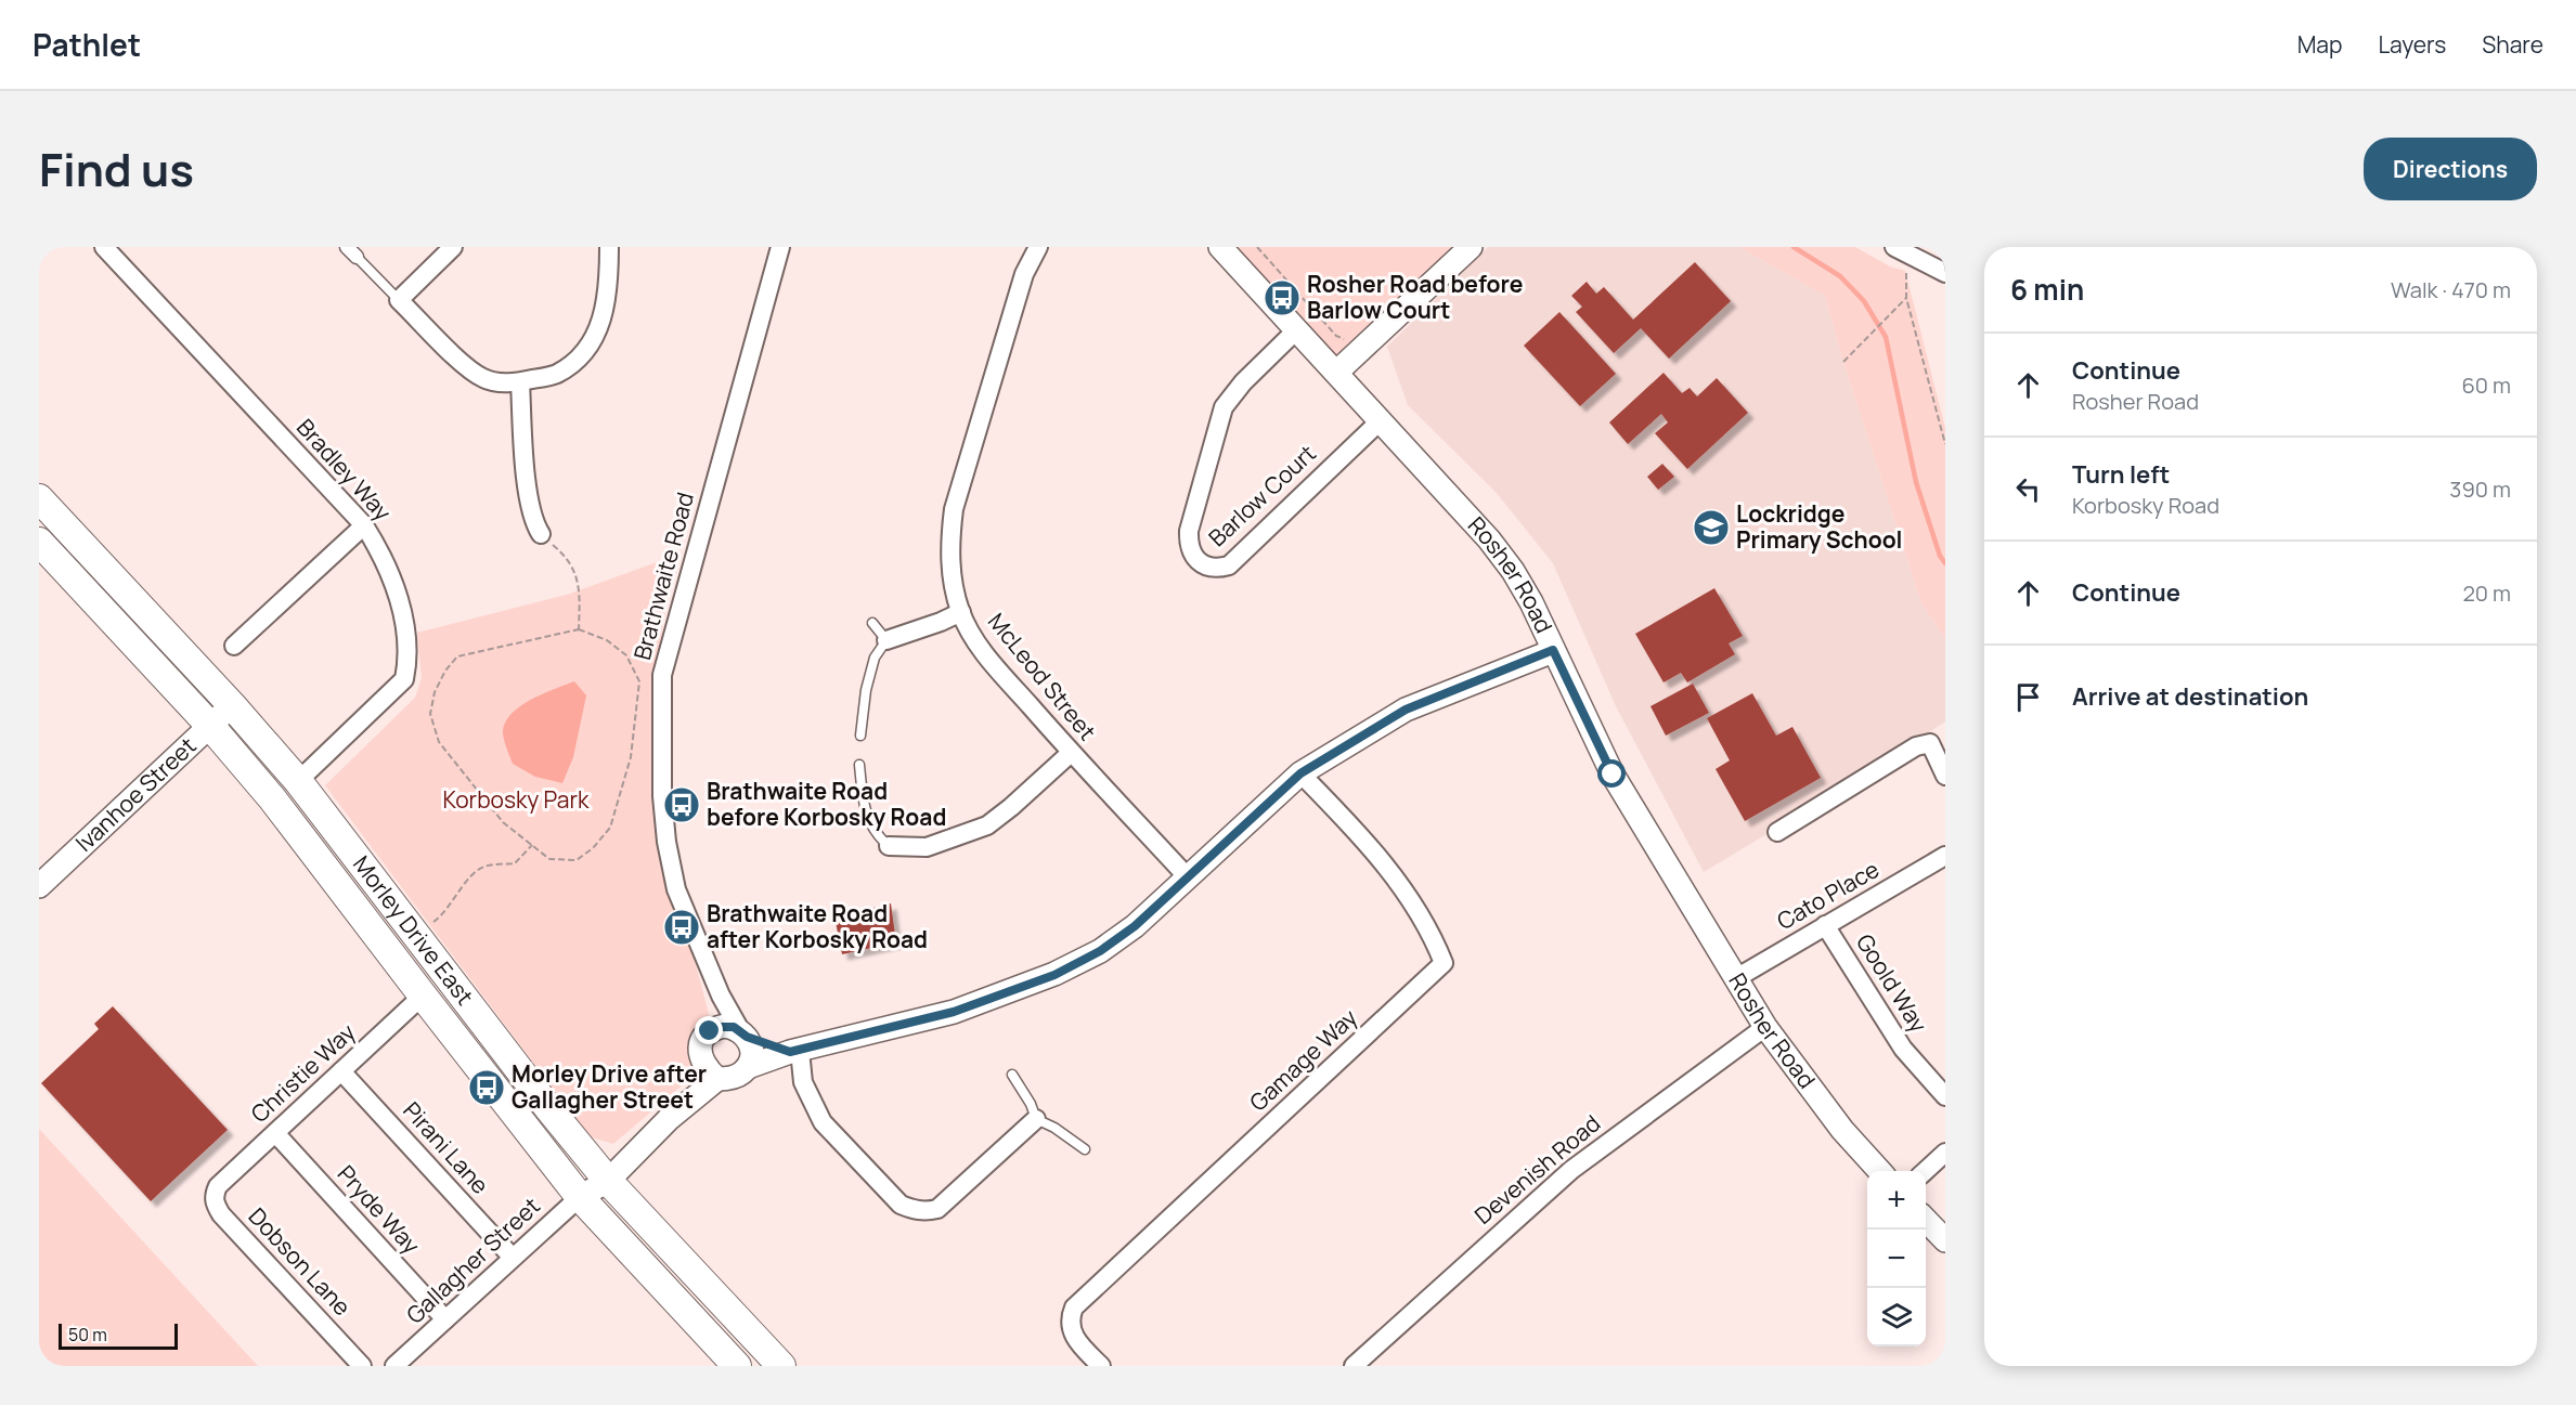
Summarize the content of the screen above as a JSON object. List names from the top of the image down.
{
  "streets": {
    "main road": ["Morley Drive East"],
    "street": [
      "Bradley Way",
      "Barlow Court",
      "Brathwaite Road",
      "Rosher Road",
      "McLeod Street",
      "Ivanhoe Street",
      "Cato Place",
      "Goold Way",
      "Gamage Way",
      "Christie Way",
      "Pirani Lane",
      "Devenish Road",
      "Pryde Way",
      "Gallagher Street",
      "Dobson Lane"
    ]
  },
  "crossings": [
    ["Bradley Way", "Morley Drive East"],
    ["Barlow Court", "Rosher Road"],
    ["Rosher Road", "Cato Place"],
    ["Rosher Road", "Devenish Road"],
    ["Ivanhoe Street", "Morley Drive East"],
    ["Cato Place", "Goold Way"],
    ["Morley Drive East", "Christie Way"],
    ["Morley Drive East", "Gallagher Street"],
    ["Christie Way", "Pirani Lane"],
    ["Christie Way", "Pryde Way"],
    ["Christie Way", "Dobson Lane"],
    ["Pirani Lane", "Gallagher Street"],
    ["Pryde Way", "Gallagher Street"]
  ],
  "parks": ["Korbosky Park"],
  "places": {
    "bus stop": [
      "Rosher Road before Barlow Court",
      "Brathwaite Road before Korbosky Road",
      "Brathwaite Road after Korbosky Road",
      "Morley Drive after Gallagher Street"
    ],
    "school or university": ["Lockridge Primary School"]
  },
  "scale_bar": "50 m",
  "page": {
    "header": "Pathlet",
    "nav": ["Map", "Layers", "Share"],
    "title": "Find us",
    "buttons": "Directions",
    "heading": ["6 min", "Walk · 470 m"],
    "list": [
      ["Continue", "Rosher Road", "60 m"],
      ["Turn left", "Korbosky Road", "390 m"],
      ["Continue", "20 m"],
      "Arrive at destination"
    ],
    "map_buttons": ["+", "−"],
    "scale": "50 m"
  }
}
